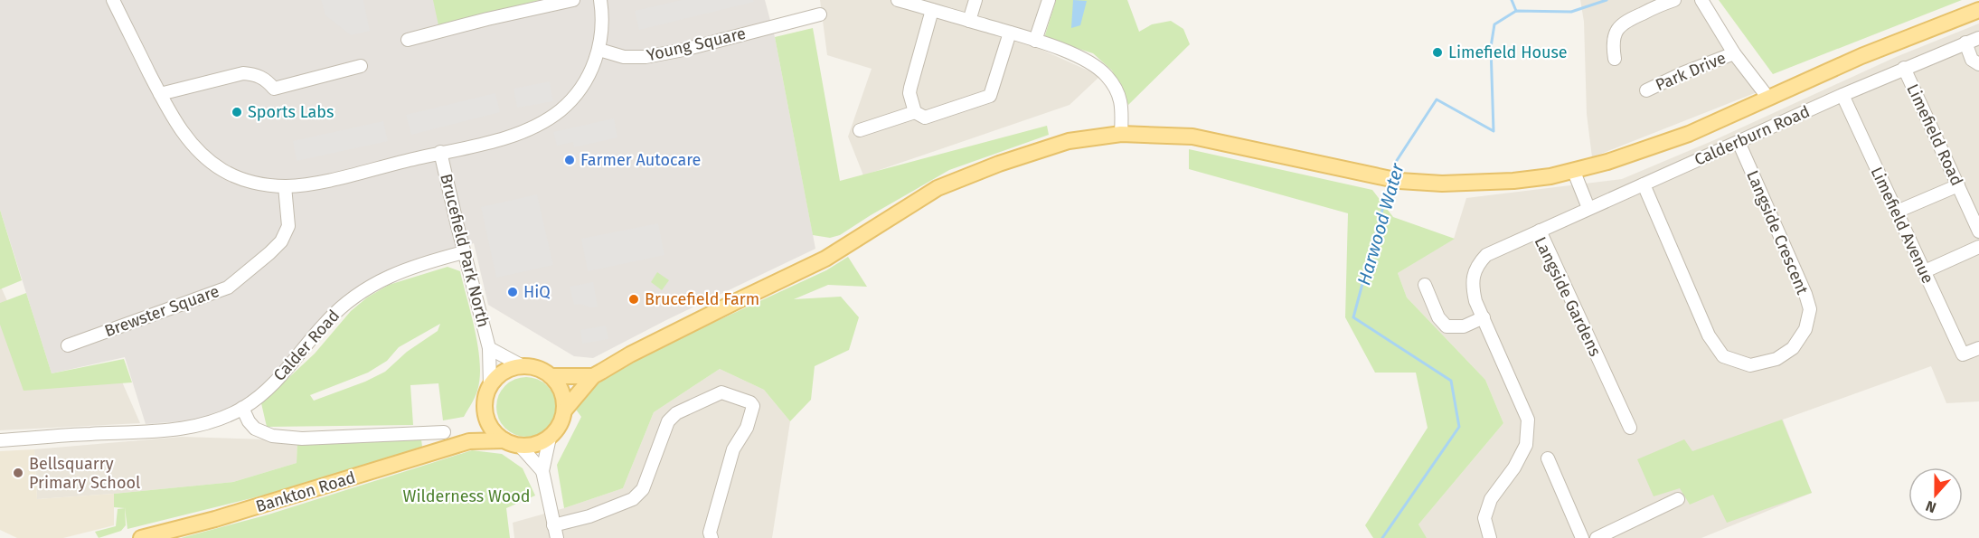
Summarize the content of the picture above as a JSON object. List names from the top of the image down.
{
  "streets": {
    "main road": ["Bankton Road"],
    "street": [
      "Young Square",
      "Park Drive",
      "Limefield Road",
      "Calderburn Road",
      "Limefield Avenue",
      "Langside Crescent",
      "Brucefield Park North",
      "Langside Gardens",
      "Brewster Square",
      "Calder Road"
    ]
  },
  "crossings": [
    ["Limefield Road", "Calderburn Road"],
    ["Calderburn Road", "Limefield Avenue"],
    ["Calderburn Road", "Langside Crescent"],
    ["Calderburn Road", "Langside Gardens"],
    ["Brucefield Park North", "Calder Road"],
    ["Brucefield Park North", "Bankton Road"]
  ],
  "water": ["Harwood Water"],
  "parks": ["Wilderness Wood"],
  "places": [
    "Limefield House",
    "Sports Labs",
    "Farmer Autocare",
    "HiQ",
    "Brucefield Farm",
    "Bellsquarry Primary School"
  ],
  "north": "bottom"
}
